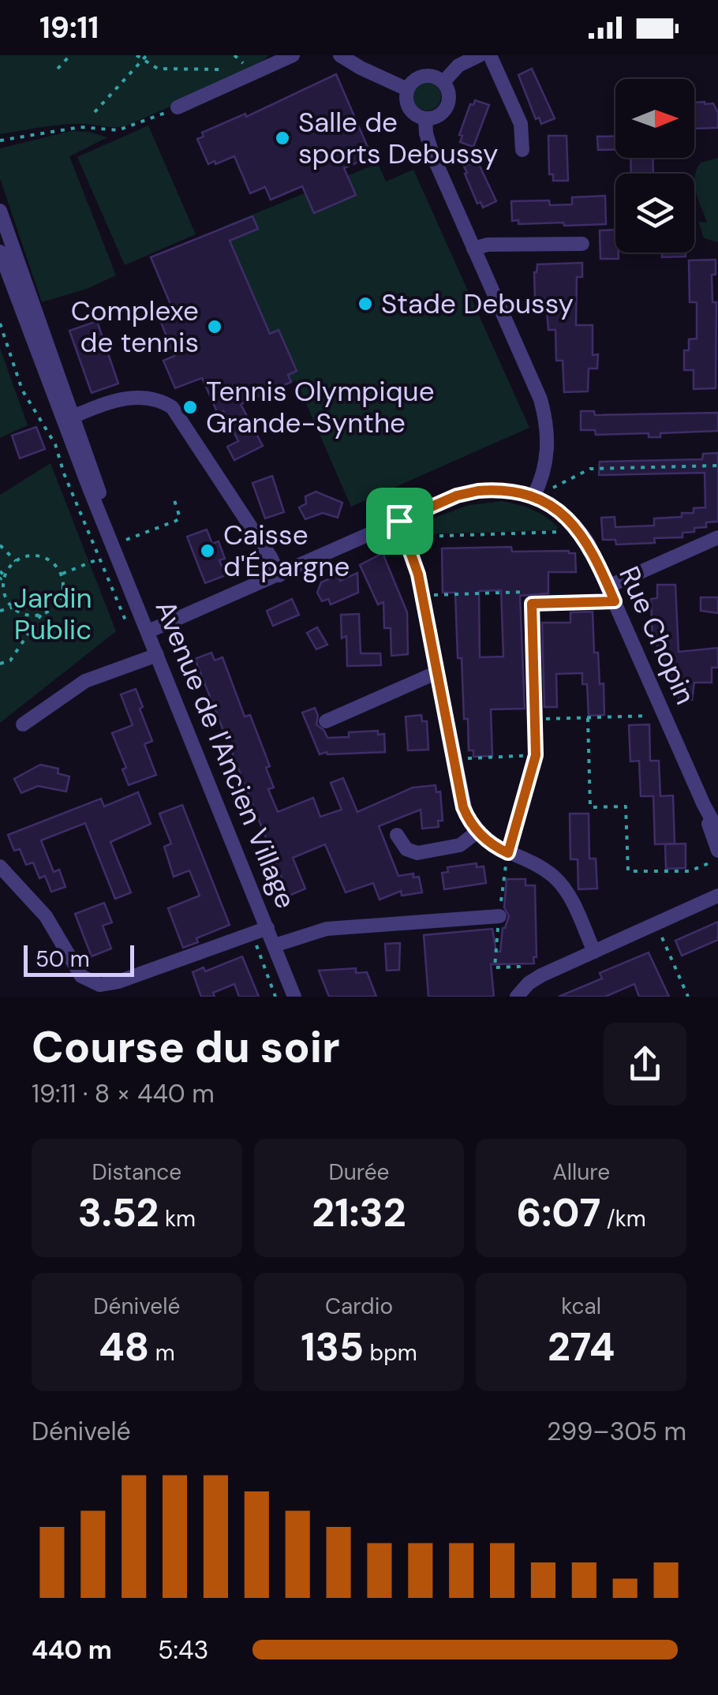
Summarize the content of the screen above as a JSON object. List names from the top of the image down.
{
  "streets": {
    "street": ["Rue Chopin", "Avenue de l'Ancien Village"]
  },
  "crossings": [
    ["Rue Chopin", "Avenue de l'Ancien Village"]
  ],
  "parks": ["Jardin Public"],
  "places": [
    "Salle de sports Debussy",
    "Stade Debussy",
    "Complexe de tennis",
    "Tennis Olympique Grande-Synthe",
    "Caisse d'Épargne"
  ],
  "scale_bar": "50 m",
  "north": "right",
  "page": {
    "status": "19:11",
    "scale": "50 m",
    "heading": ["Course du soir", "19:11 · 8 × 440 m"],
    "stats": [
      ["Distance", "3.52 km"],
      ["Durée", "21:32"],
      ["Allure", "6:07 /km"],
      ["Dénivelé", "48 m"],
      ["Cardio", "135 bpm"],
      ["kcal", "274"]
    ],
    "chart": ["Dénivelé", "299–305 m"],
    "list": [
      {
        "name": "440 m",
        "note": "5:43"
      }
    ]
  }
}
